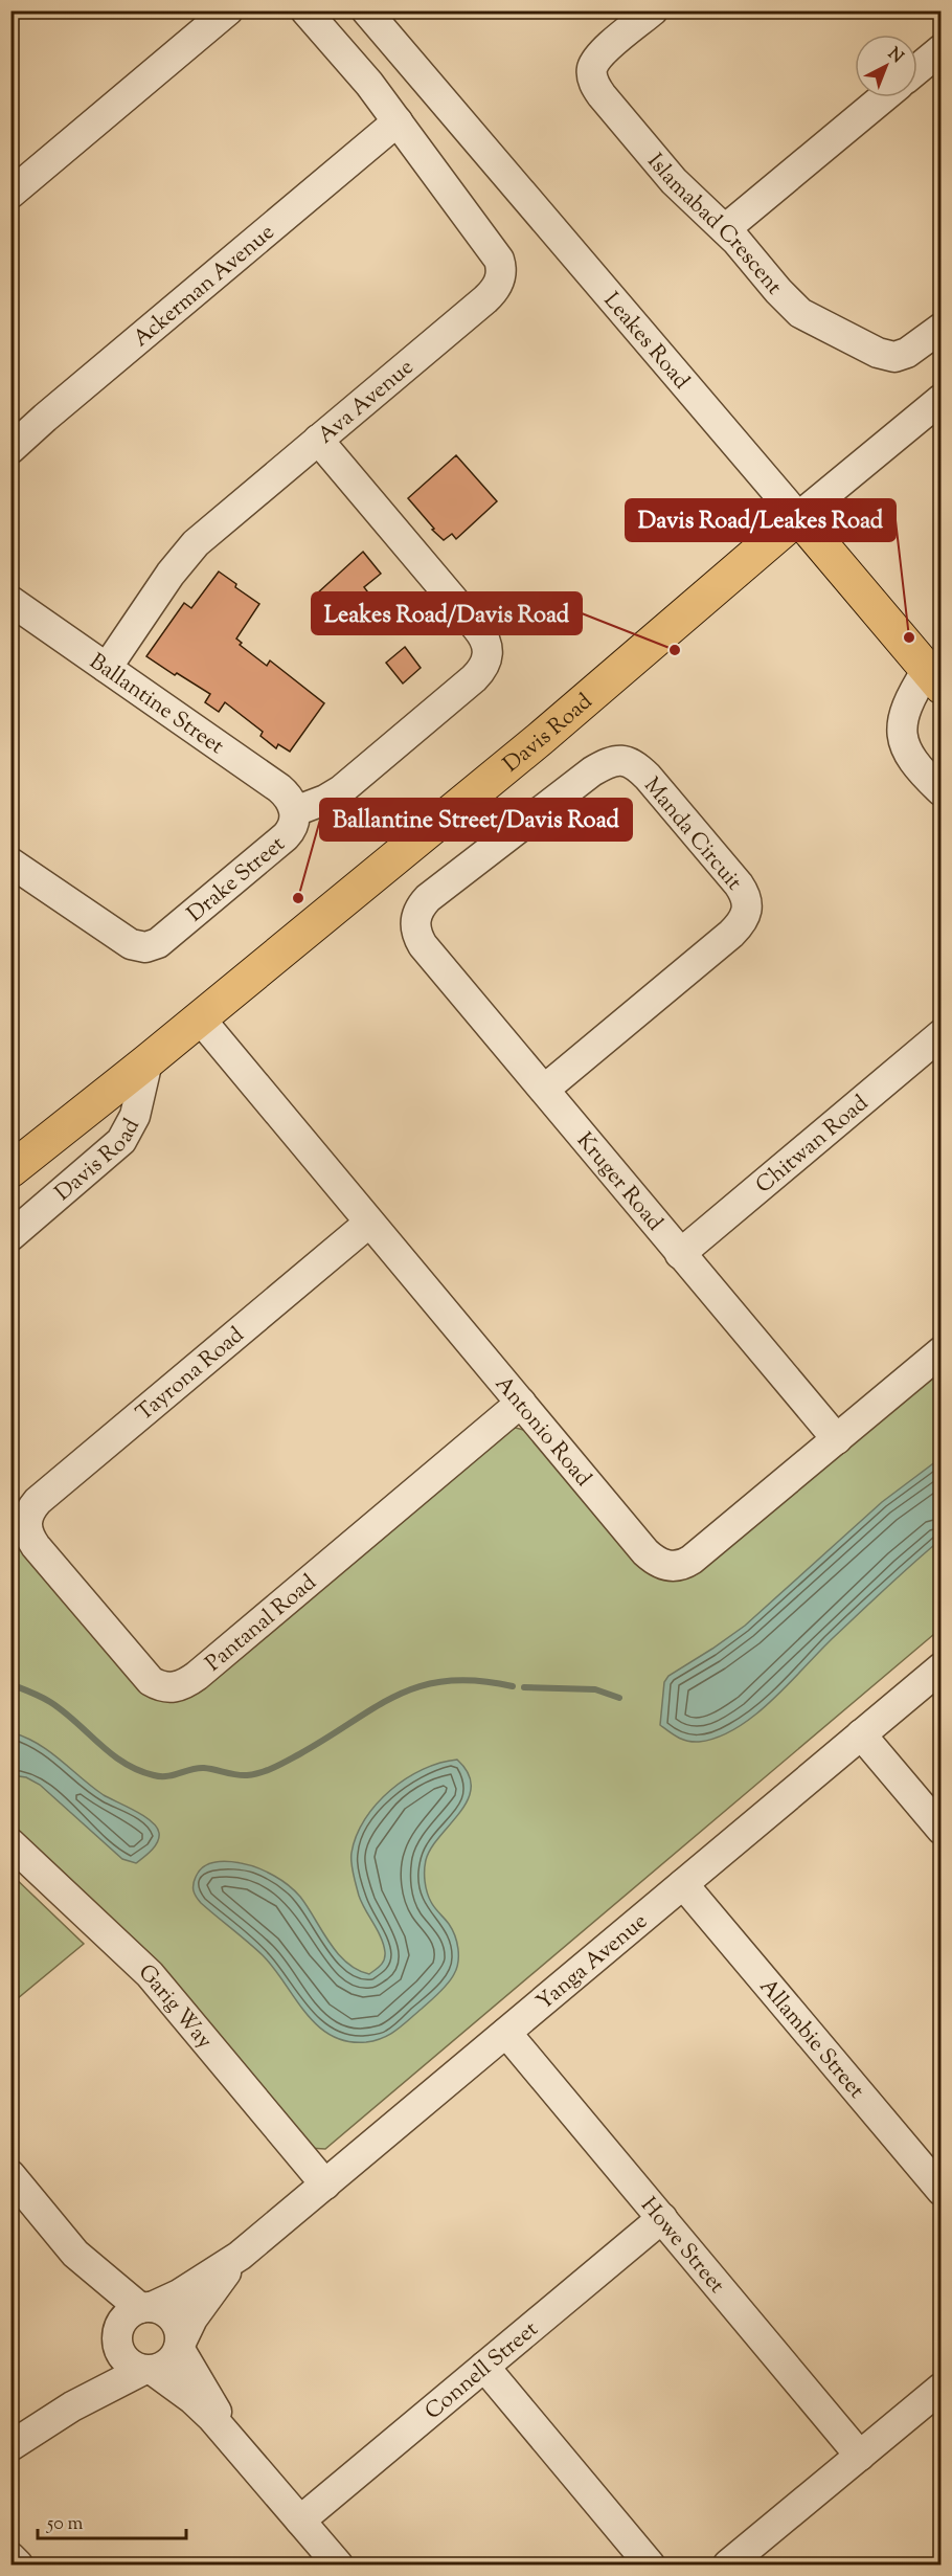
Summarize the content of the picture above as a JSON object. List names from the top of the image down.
{
  "streets": {
    "main road": ["Leakes Road", "Davis Road"],
    "street": [
      "Islamabad Crescent",
      "Ackerman Avenue",
      "Ava Avenue",
      "Ballantine Street",
      "Manda Circuit",
      "Drake Street",
      "Chitwan Road",
      "Kruger Road",
      "Tayrona Road",
      "Antonio Road",
      "Pantanal Road",
      "Yanga Avenue",
      "Garig Way",
      "Allambie Street",
      "Howe Street",
      "Connell Street"
    ]
  },
  "crossings": [
    ["Ackerman Avenue", "Ava Avenue"],
    ["Leakes Road", "Davis Road"],
    ["Ava Avenue", "Ballantine Street"],
    ["Ava Avenue", "Drake Street"],
    ["Ballantine Street", "Drake Street"],
    ["Davis Road", "Antonio Road"],
    ["Manda Circuit", "Kruger Road"],
    ["Chitwan Road", "Kruger Road"],
    ["Kruger Road", "Antonio Road"],
    ["Tayrona Road", "Antonio Road"],
    ["Tayrona Road", "Pantanal Road"],
    ["Antonio Road", "Pantanal Road"],
    ["Yanga Avenue", "Garig Way"],
    ["Yanga Avenue", "Allambie Street"],
    ["Yanga Avenue", "Howe Street"],
    ["Howe Street", "Connell Street"]
  ],
  "places": ["Davis Road/Leakes Road", "Leakes Road/Davis Road", "Ballantine Street/Davis Road"],
  "scale_bar": "50 m",
  "north": "top right"
}
